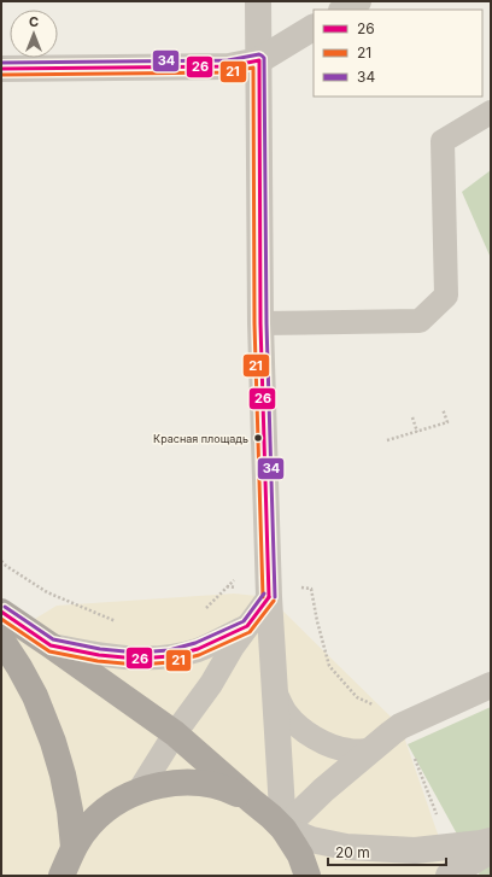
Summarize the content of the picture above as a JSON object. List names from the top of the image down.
{
  "places": ["Красная площадь"],
  "lines": ["transit line 34", "transit line 26", "transit line 21"],
  "legend": ["26", "21", "34"],
  "scale_bar": "20 m",
  "north": "top"
}
